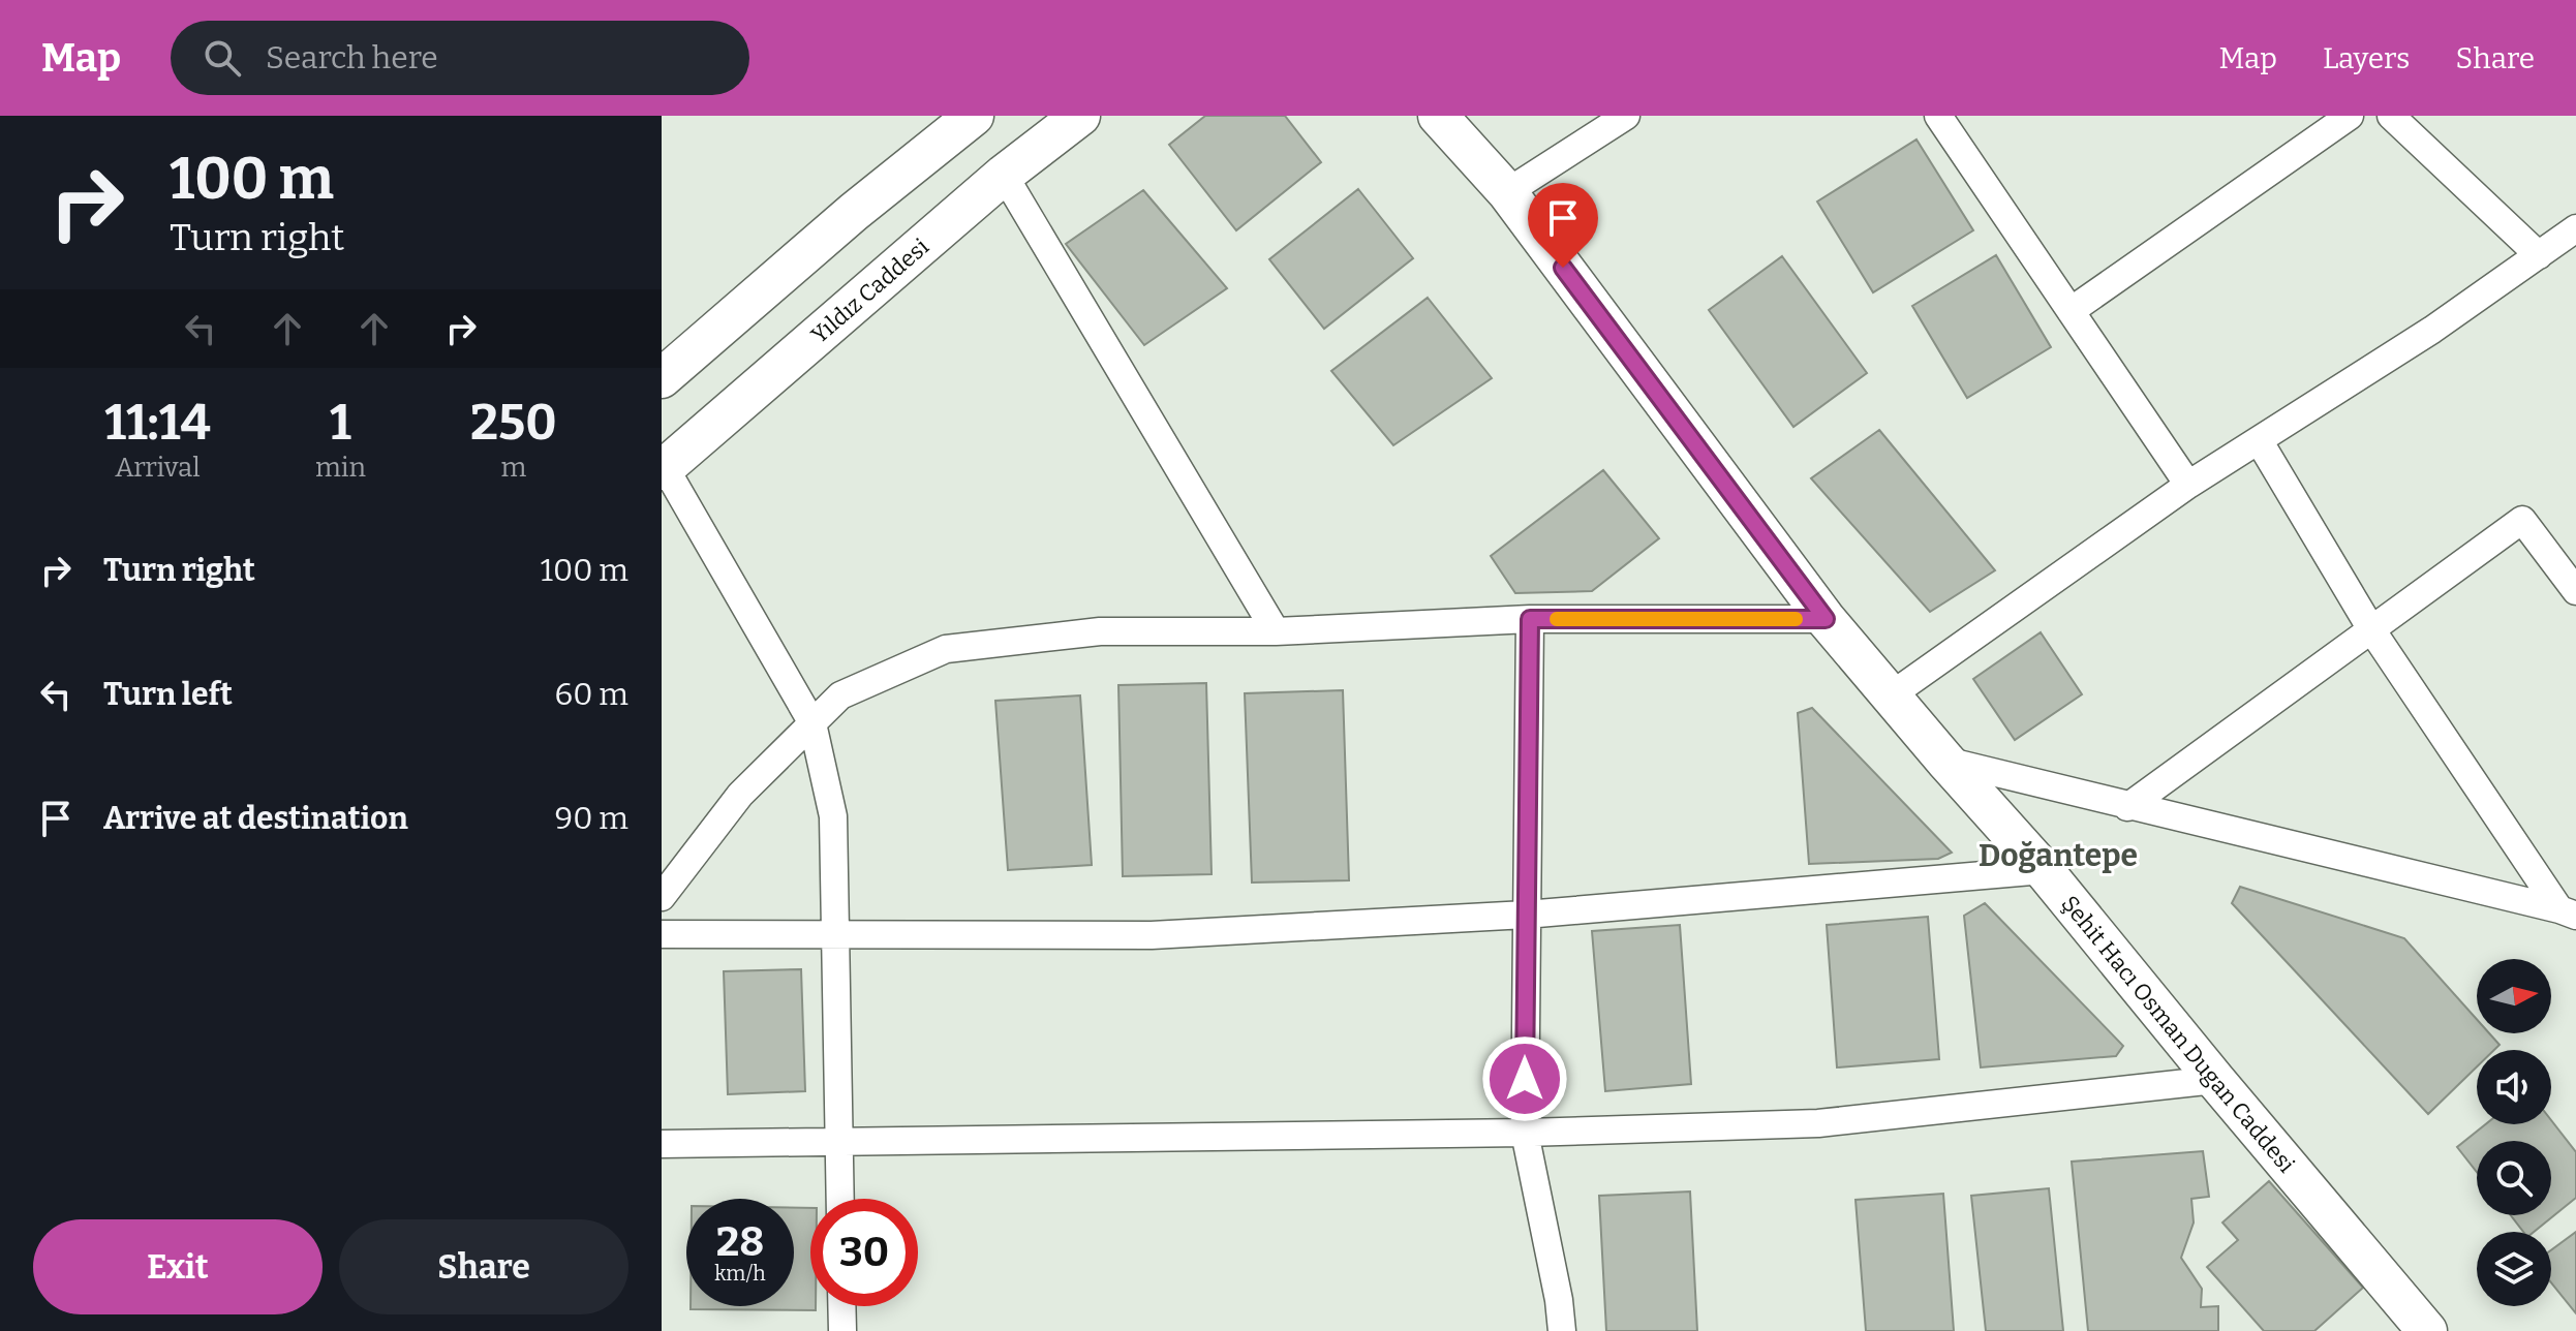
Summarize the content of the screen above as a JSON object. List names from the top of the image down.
{
  "streets": {
    "main road": ["Yıldız Caddesi", "Şehit Hacı Osman Dugan Caddesi"]
  },
  "districts": ["Doğantepe"],
  "north": "right",
  "page": {
    "header": "Map",
    "search": "Search here",
    "nav": ["Map", "Layers", "Share"],
    "turn": ["100 m", "Turn right"],
    "eta": [
      "11:14",
      "Arrival",
      "1",
      "min",
      "250",
      "m"
    ],
    "list": [
      {
        "name": "Turn right",
        "value": "100 m"
      },
      {
        "name": "Turn left",
        "value": "60 m"
      },
      {
        "name": "Arrive at destination",
        "value": "90 m"
      }
    ],
    "speed": "28 km/h",
    "limit": "30",
    "buttons": ["Exit", "Share"]
  }
}
